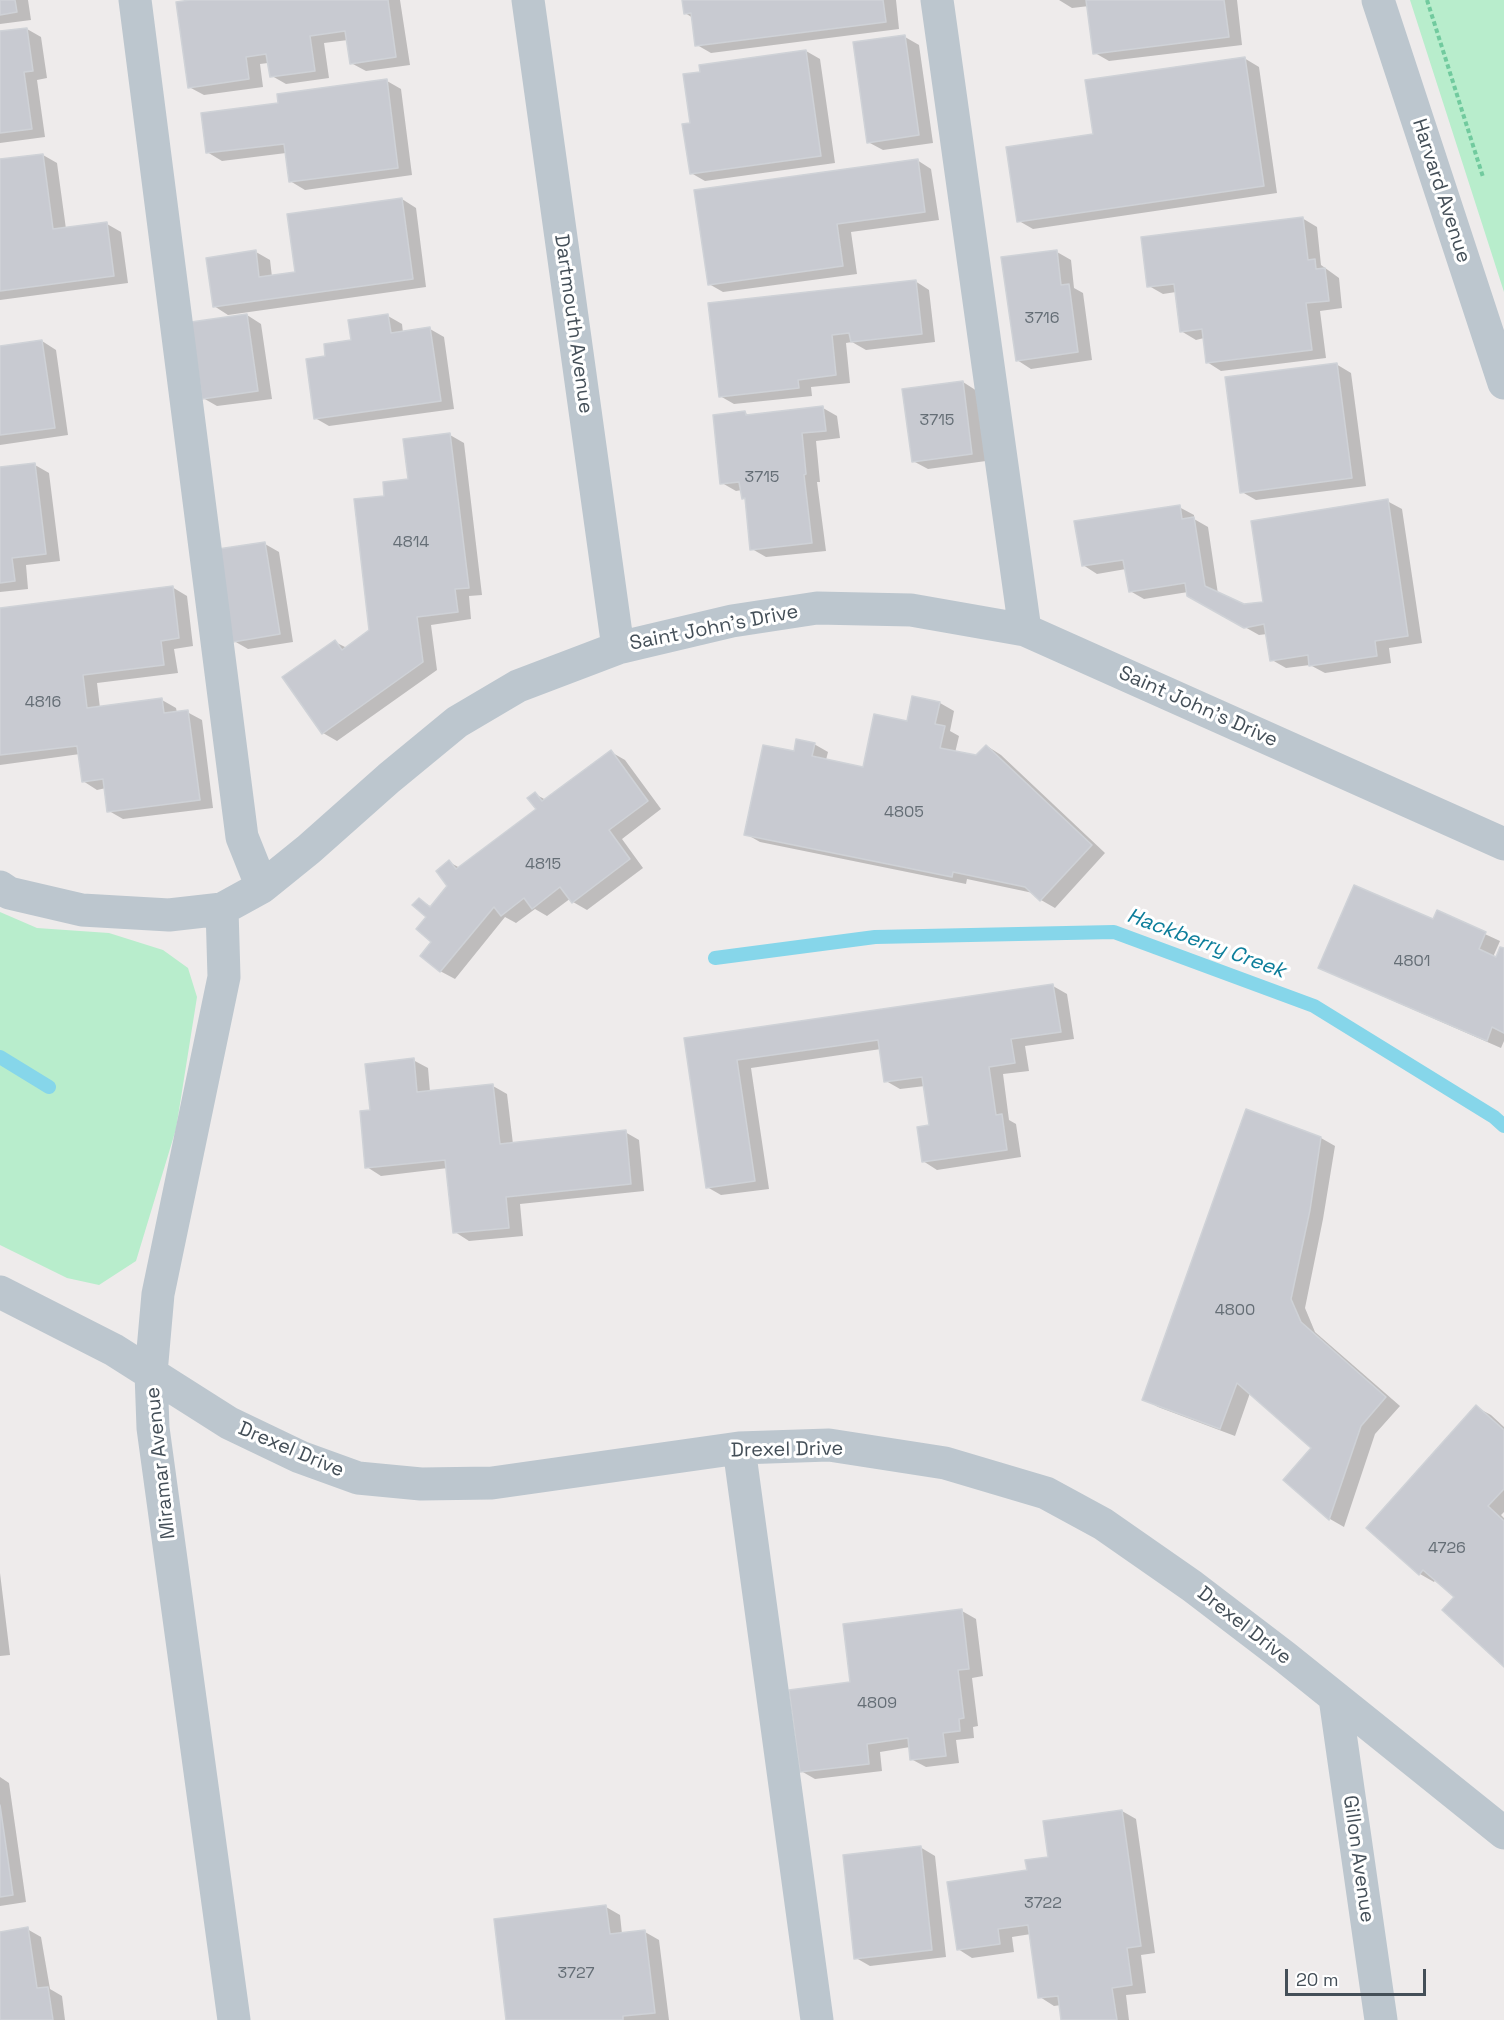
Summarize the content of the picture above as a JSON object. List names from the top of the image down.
{
  "streets": {
    "street": [
      "Harvard Avenue",
      "Dartmouth Avenue",
      "Saint John's Drive",
      "Drexel Drive",
      "Miramar Avenue",
      "Gillon Avenue"
    ]
  },
  "crossings": [
    ["Dartmouth Avenue", "Saint John's Drive"],
    ["Saint John's Drive", "Miramar Avenue"],
    ["Drexel Drive", "Miramar Avenue"],
    ["Drexel Drive", "Gillon Avenue"]
  ],
  "water": ["Hackberry Creek"],
  "house_numbers": [
    "3716",
    "3715",
    "3715",
    "4814",
    "4816",
    "4805",
    "4815",
    "4801",
    "4800",
    "4726",
    "4809",
    "3722",
    "3727"
  ],
  "scale_bar": "20 m"
}
